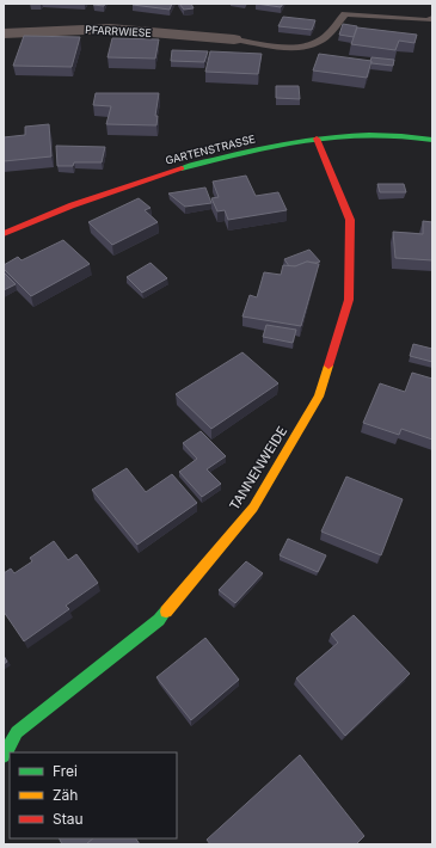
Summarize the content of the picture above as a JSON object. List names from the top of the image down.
{
  "streets": {
    "street": ["PFARRWIESE", "GARTENSTRASSE", "TANNENWEIDE"]
  },
  "crossings": [
    ["GARTENSTRASSE", "TANNENWEIDE"]
  ],
  "legend": ["Frei", "Zäh", "Stau"]
}
